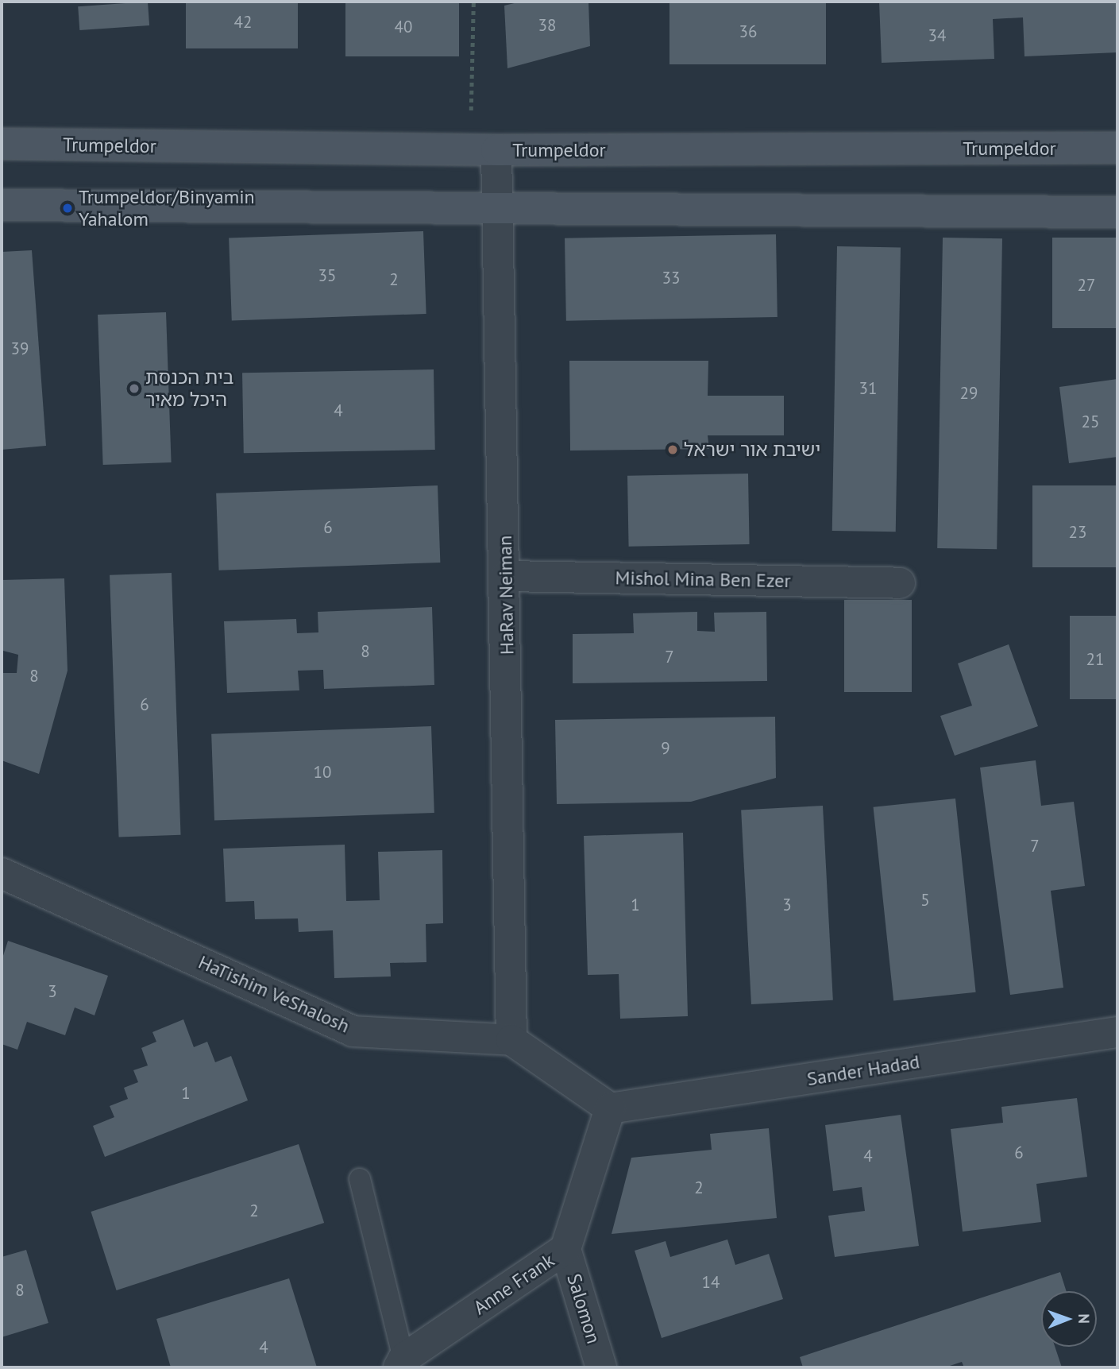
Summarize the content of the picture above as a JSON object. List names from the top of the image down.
{
  "streets": {
    "main road": ["Trumpeldor"],
    "street": [
      "Mishol Mina Ben Ezer",
      "HaRav Neiman",
      "HaTishim VeShalosh",
      "Sander Hadad",
      "Anne Frank",
      "Salomon"
    ]
  },
  "crossings": [
    ["Trumpeldor", "HaRav Neiman"],
    ["Mishol Mina Ben Ezer", "HaRav Neiman"],
    ["HaRav Neiman", "HaTishim VeShalosh"],
    ["Sander Hadad", "Anne Frank"],
    ["Anne Frank", "Salomon"]
  ],
  "places": ["Trumpeldor/Binyamin Yahalom", "בית הכנסת היכל מאיר", "ישיבת אור ישראל"],
  "house_numbers": [
    "42",
    "38",
    "40",
    "36",
    "34",
    "35",
    "33",
    "2",
    "27",
    "39",
    "31",
    "29",
    "4",
    "25",
    "6",
    "23",
    "8",
    "7",
    "21",
    "8",
    "6",
    "9",
    "10",
    "7",
    "5",
    "1",
    "3",
    "3",
    "1",
    "6",
    "4",
    "2",
    "2",
    "14",
    "8",
    "4"
  ],
  "north": "right"
}
